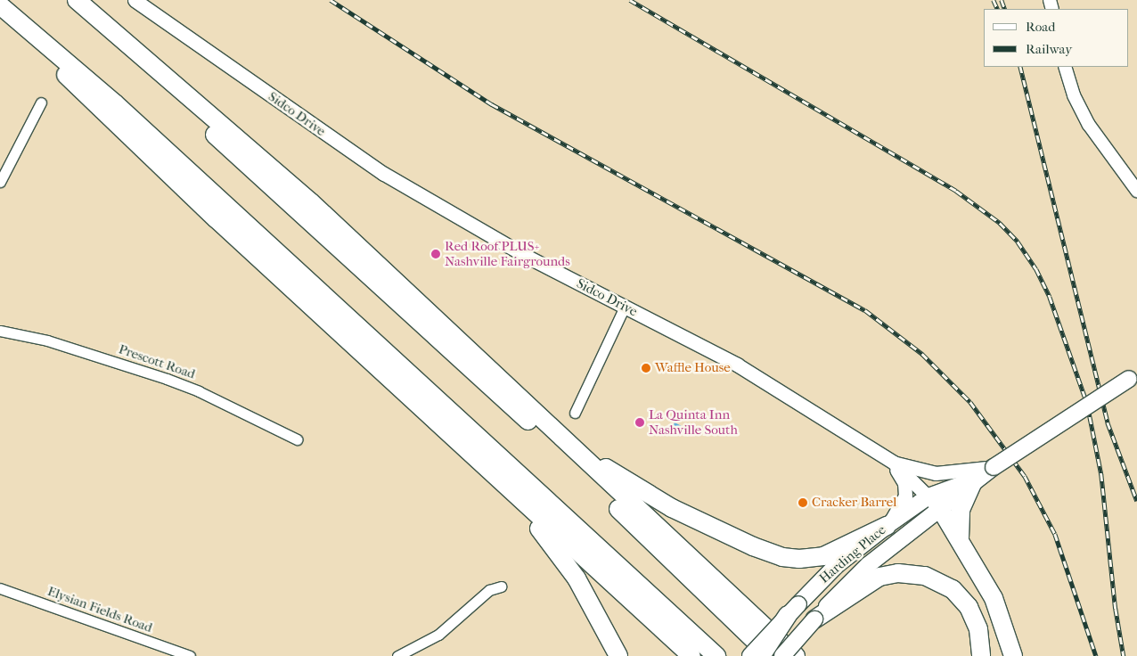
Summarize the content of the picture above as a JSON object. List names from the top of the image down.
{
  "streets": {
    "main road": ["Sidco Drive", "Harding Place"],
    "street": ["Prescott Road", "Elysian Fields Road"]
  },
  "crossings": [
    ["Sidco Drive", "Harding Place"]
  ],
  "places": [
    "Red Roof PLUS+ Nashville Fairgrounds",
    "Waffle House",
    "La Quinta Inn Nashville South",
    "Cracker Barrel"
  ],
  "legend": ["Road", "Railway"]
}
